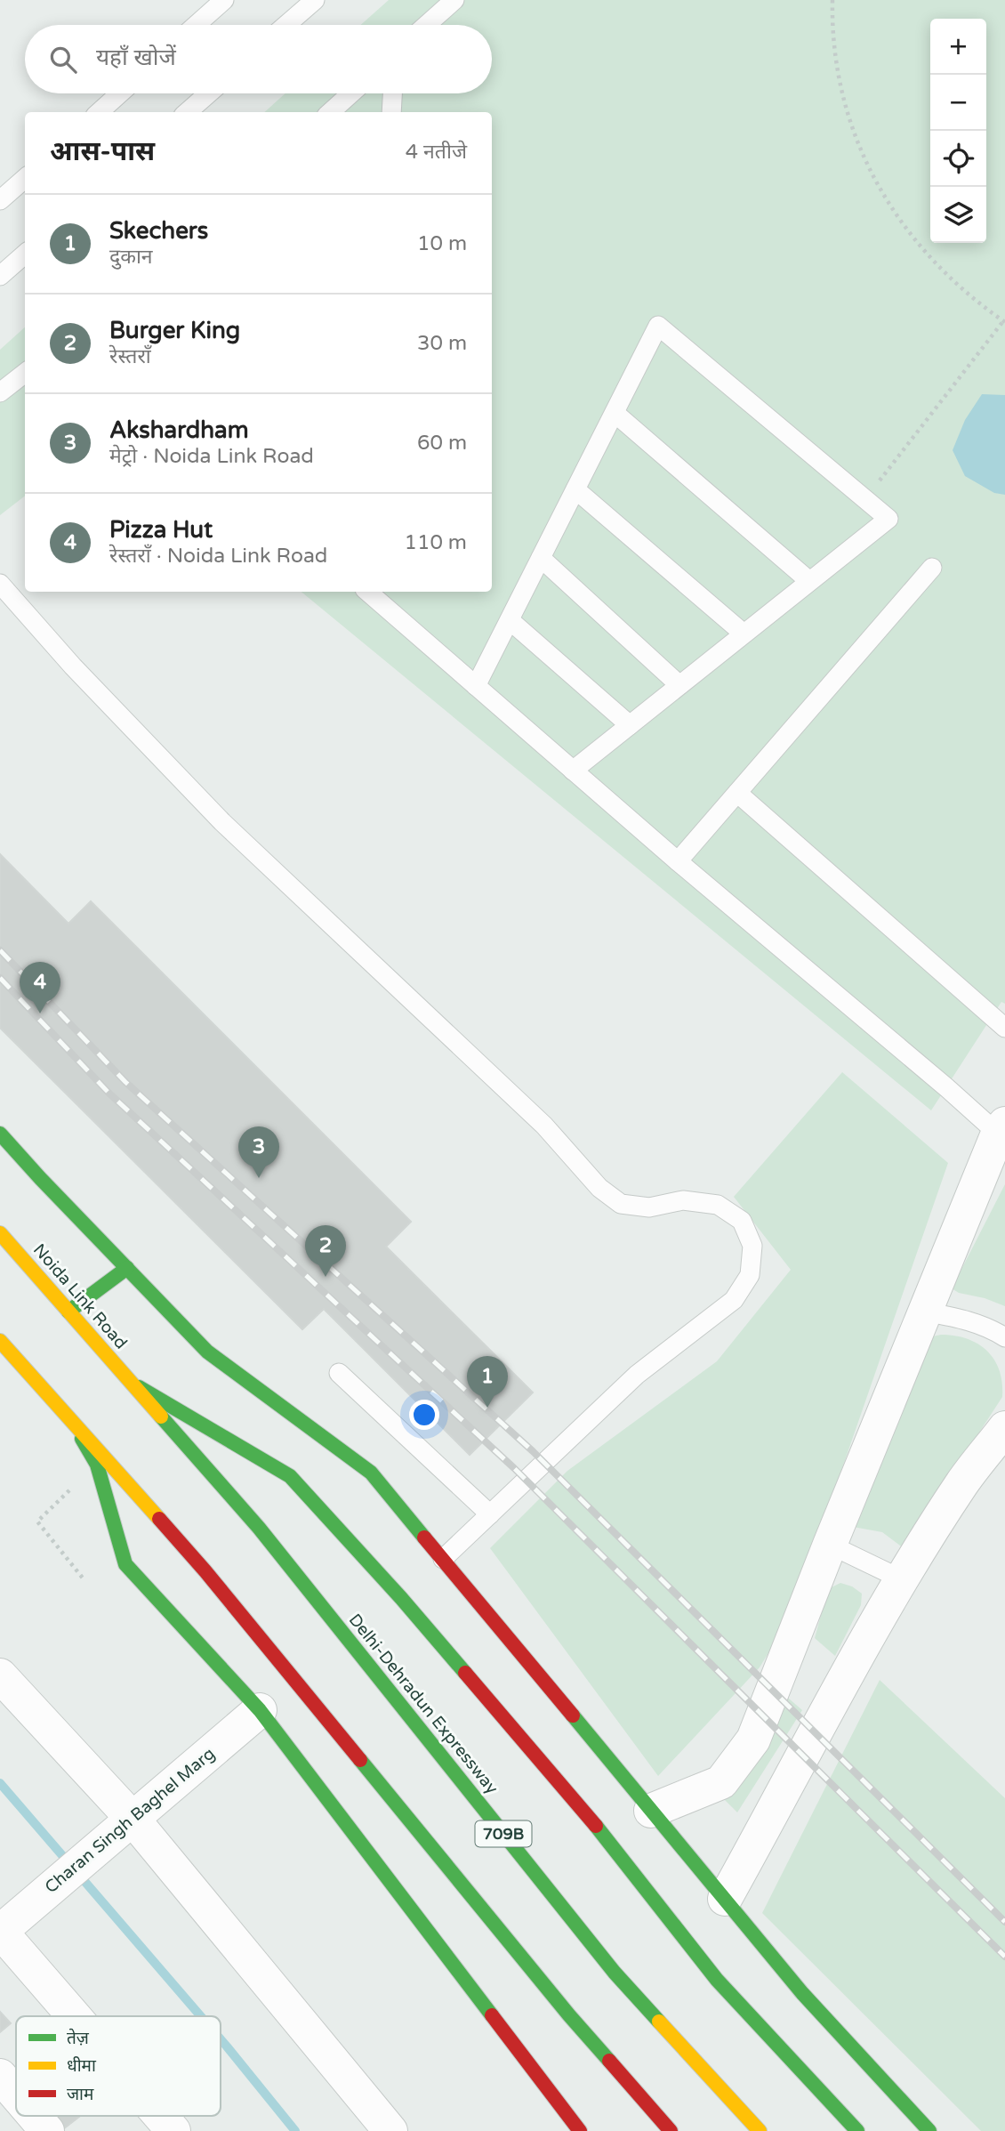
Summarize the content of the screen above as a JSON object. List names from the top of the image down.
{
  "streets": {
    "main road": ["Noida Link Road", "Delhi-Dehradun Expressway", "709B"],
    "street": ["Charan Singh Baghel Marg"]
  },
  "crossings": [
    ["Noida Link Road", "Delhi-Dehradun Expressway"]
  ],
  "legend": ["तेज़", "धीमा", "जाम"],
  "page": {
    "map_buttons": ["+", "−"],
    "search": "यहाँ खोजें",
    "heading": ["आस-पास", "4 नतीजे"],
    "list": [
      {
        "mark": "1",
        "name": "Skechers",
        "note": "दुकान",
        "value": "10 m"
      },
      {
        "mark": "2",
        "name": "Burger King",
        "note": "रेस्तराँ",
        "value": "30 m"
      },
      {
        "mark": "3",
        "name": "Akshardham",
        "note": "मेट्रो · Noida Link Road",
        "value": "60 m"
      },
      {
        "mark": "4",
        "name": "Pizza Hut",
        "note": "रेस्तराँ · Noida Link Road",
        "value": "110 m"
      }
    ],
    "pins": [
      "4",
      "3",
      "2",
      "1"
    ]
  }
}
